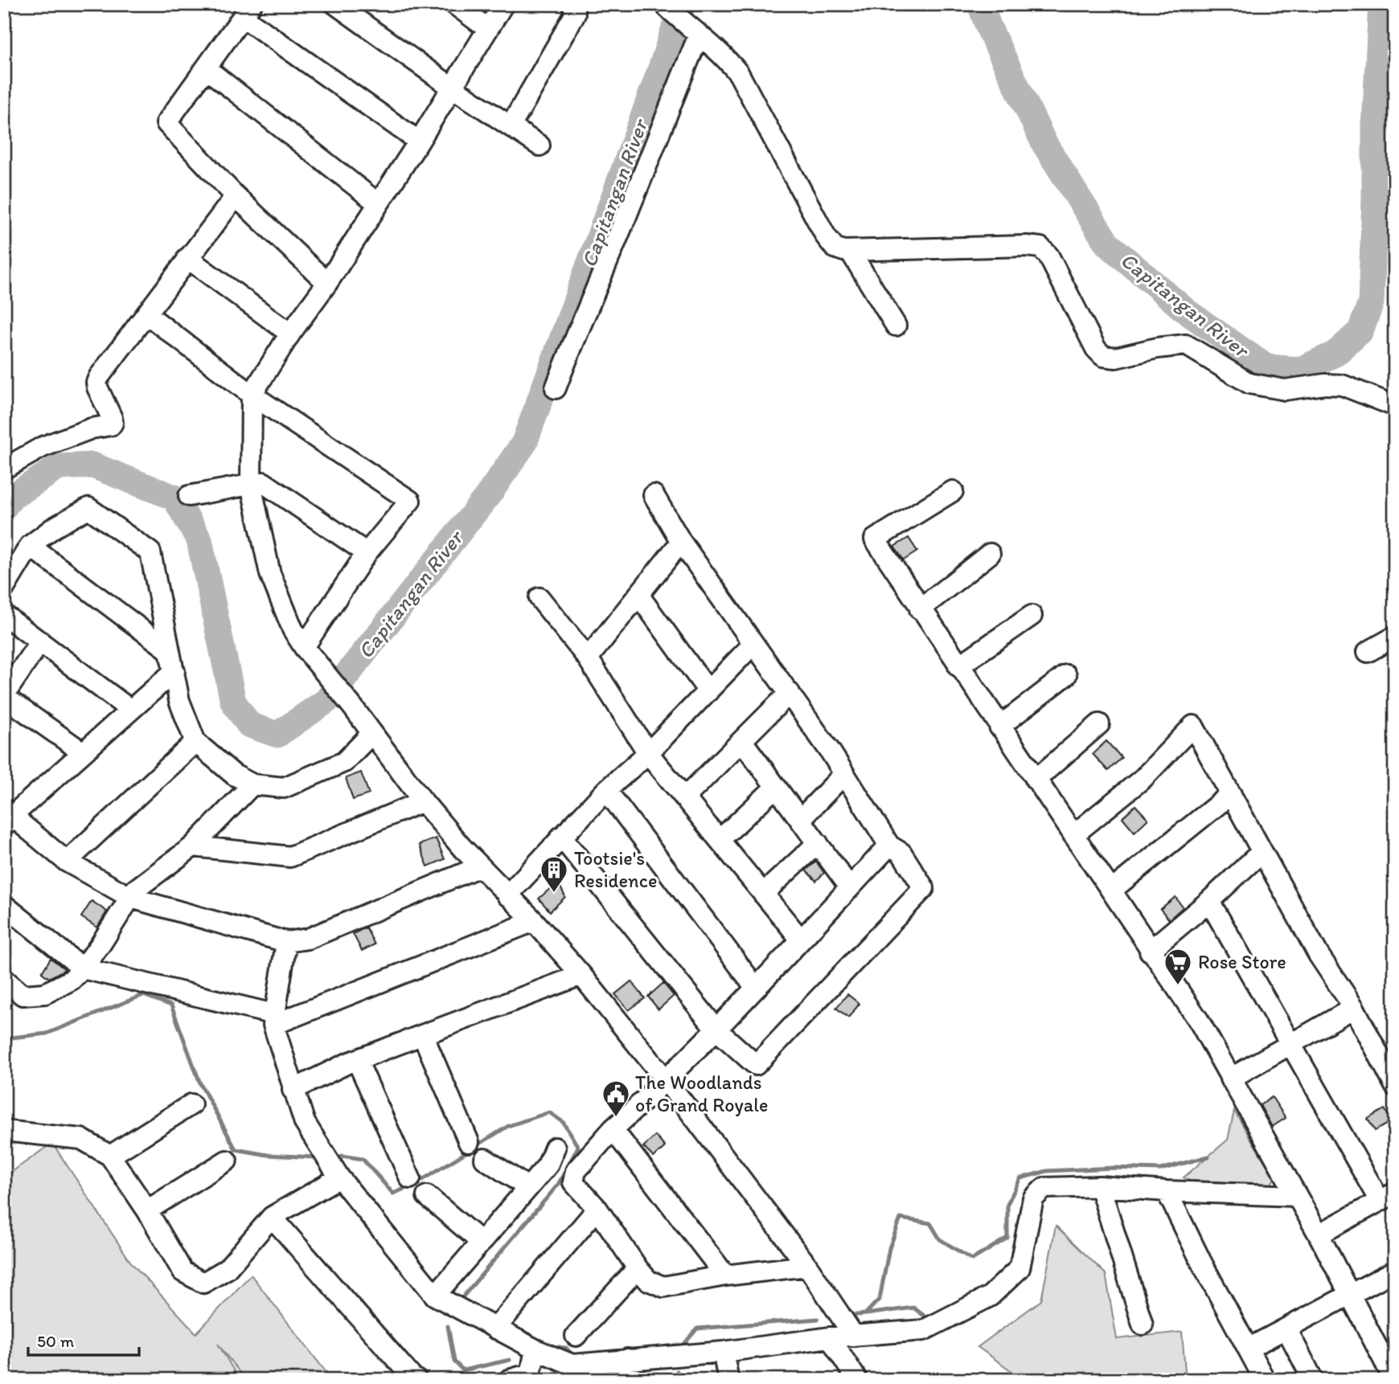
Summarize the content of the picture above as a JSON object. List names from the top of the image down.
{
  "water": ["Capitangan River"],
  "places": {
    "building": ["Tootsie's Residence"],
    "supermarket": ["Rose Store"],
    "public building": ["The Woodlands of Grand Royale"]
  },
  "scale_bar": "50 m"
}
